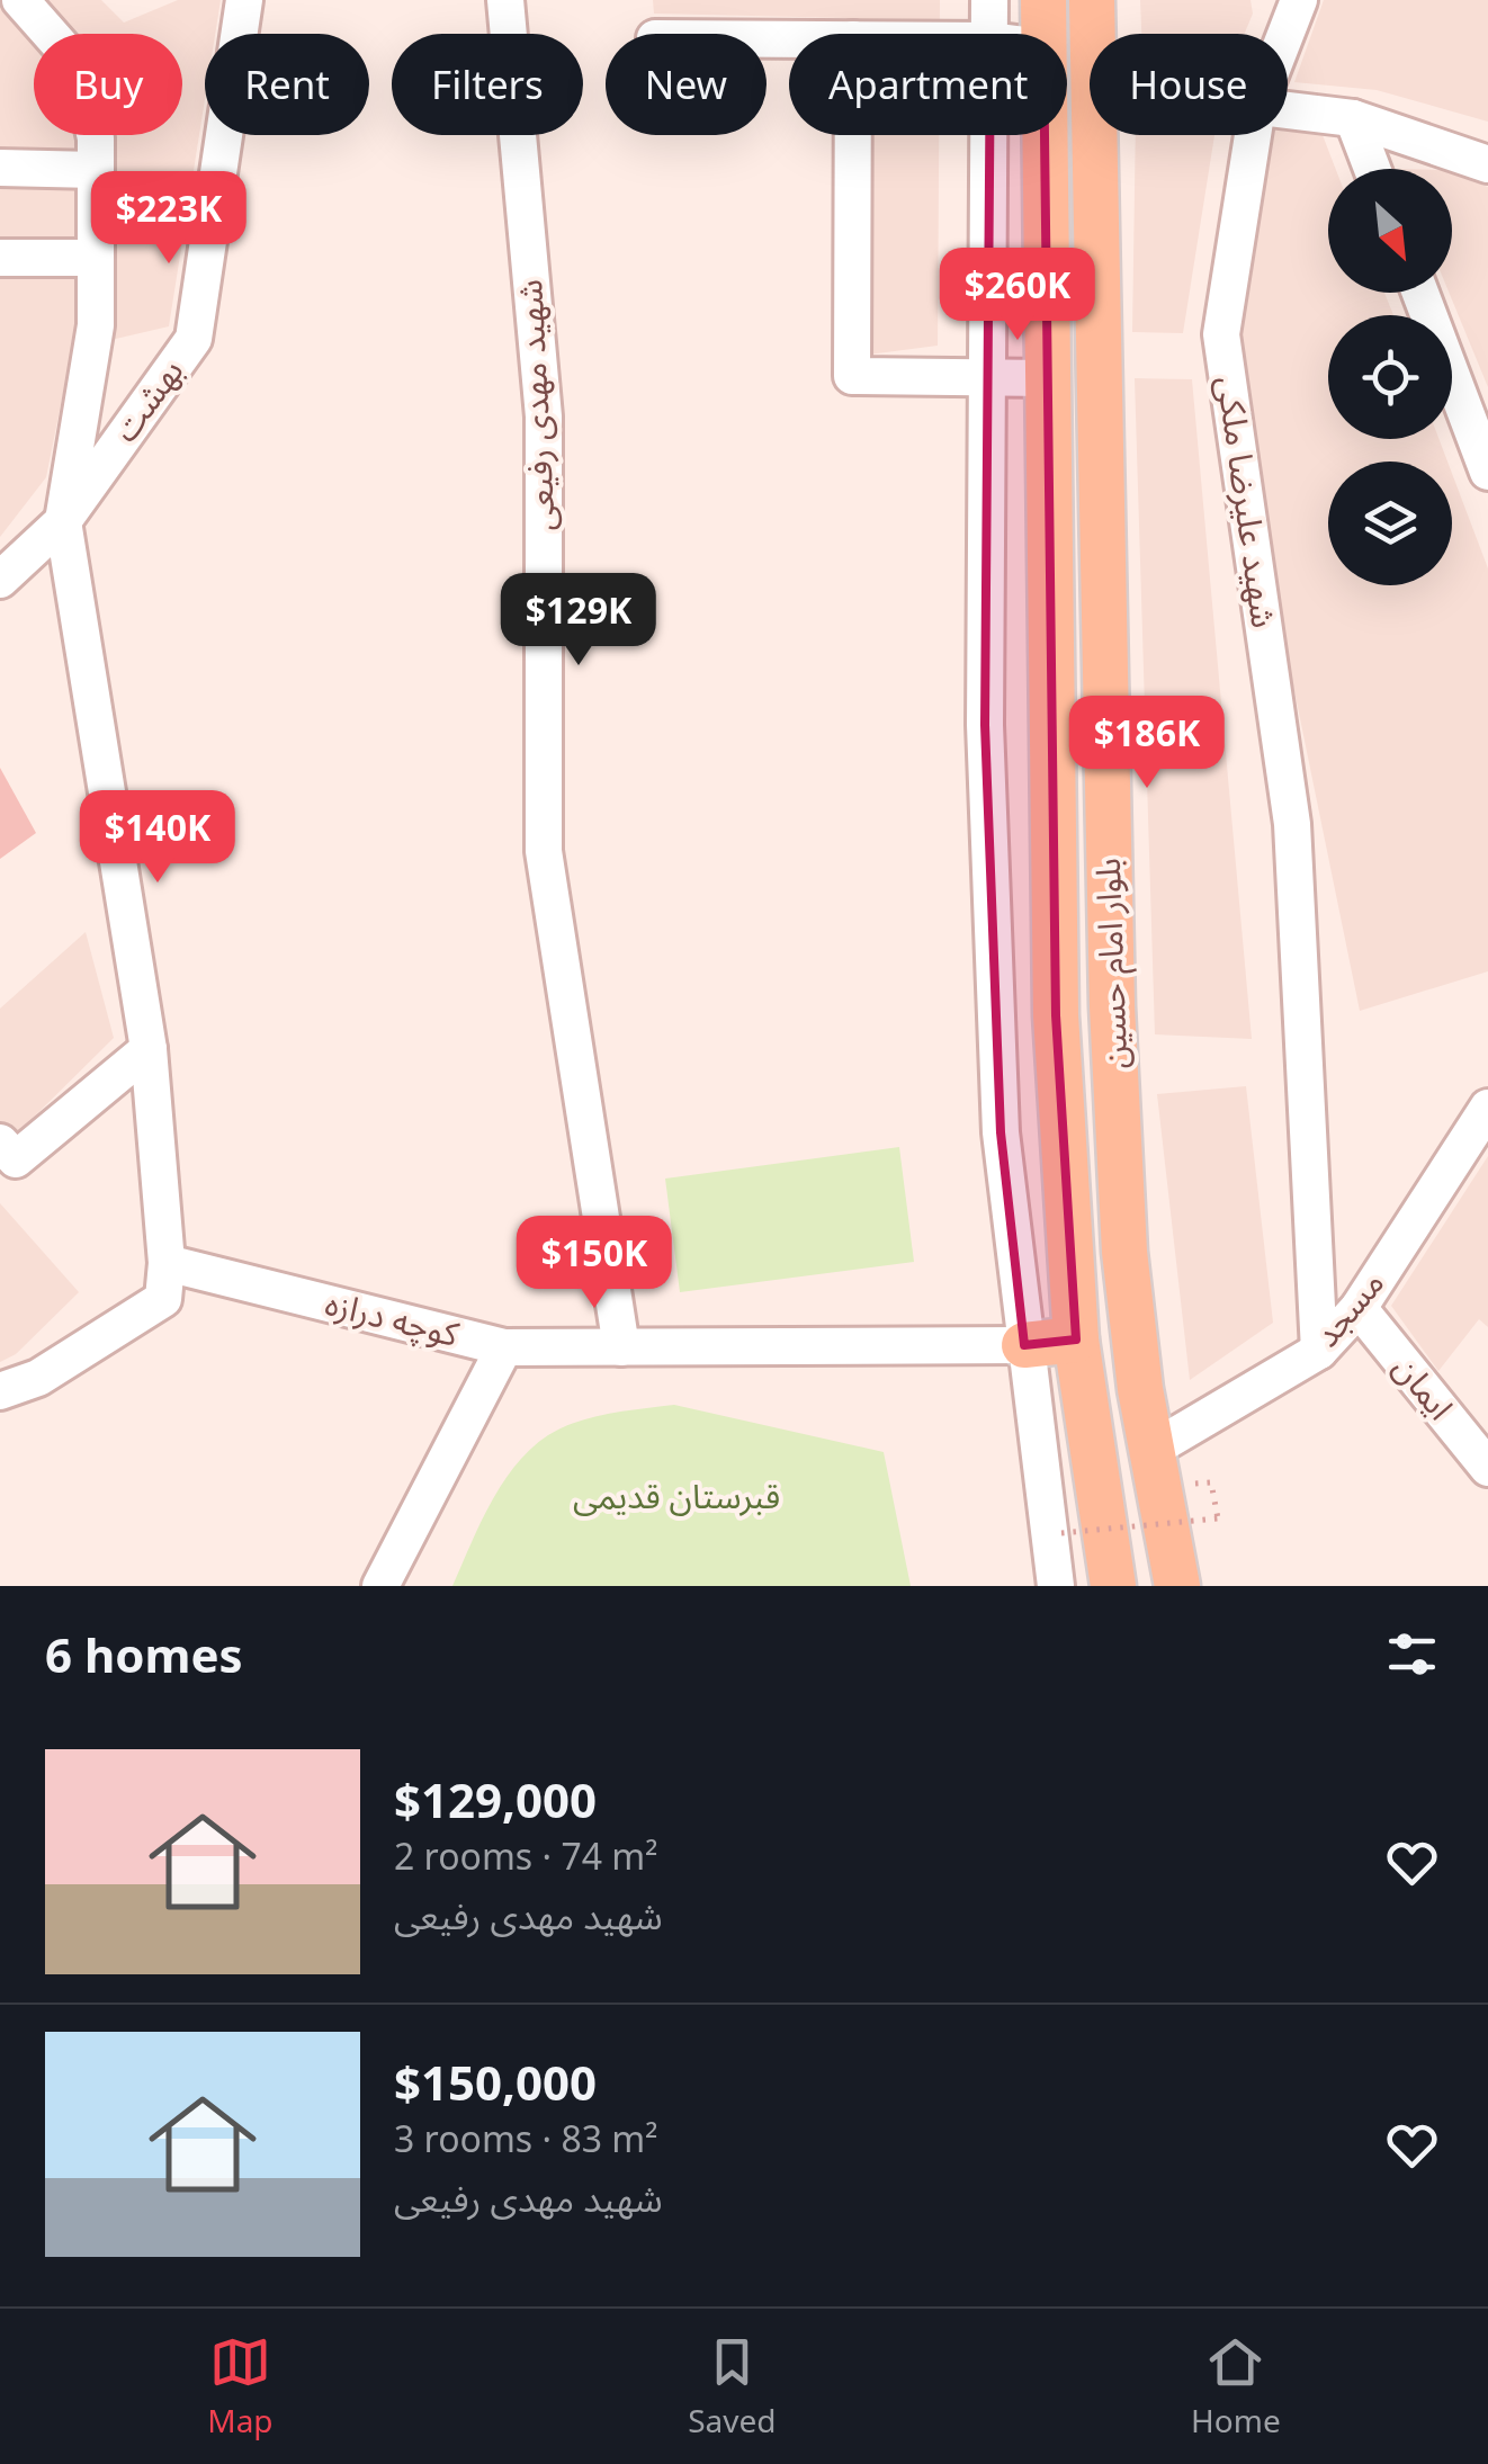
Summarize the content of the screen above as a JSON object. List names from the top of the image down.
{
  "streets": {
    "main road": ["بلوار امام حسین"],
    "street": [
      "بهشت",
      "شهید مهدی رفیعی",
      "شهید علیرضا ملکی",
      "مسجد",
      "کوچه درازه",
      "ایمان"
    ]
  },
  "crossings": [
    ["شهید مهدی رفیعی", "کوچه درازه"],
    ["شهید علیرضا ملکی", "مسجد"],
    ["بلوار امام حسین", "مسجد"],
    ["مسجد", "ایمان"]
  ],
  "parks": ["قبرستان قدیمی"],
  "north": "bottom right",
  "page": {
    "chip": [
      "Buy",
      "Rent",
      "Filters",
      "New",
      "Apartment",
      "House"
    ],
    "price": [
      "$223K",
      "$260K",
      "$129K",
      "$186K",
      "$140K",
      "$150K"
    ],
    "heading": "6 homes",
    "list": [
      {
        "name": "$129,000",
        "note": "2 rooms · 74 m² · شهید مهدی رفیعی"
      },
      {
        "name": "$150,000",
        "note": "3 rooms · 83 m² · شهید مهدی رفیعی"
      }
    ],
    "tabs": ["Map", "Saved", "Home"]
  }
}
